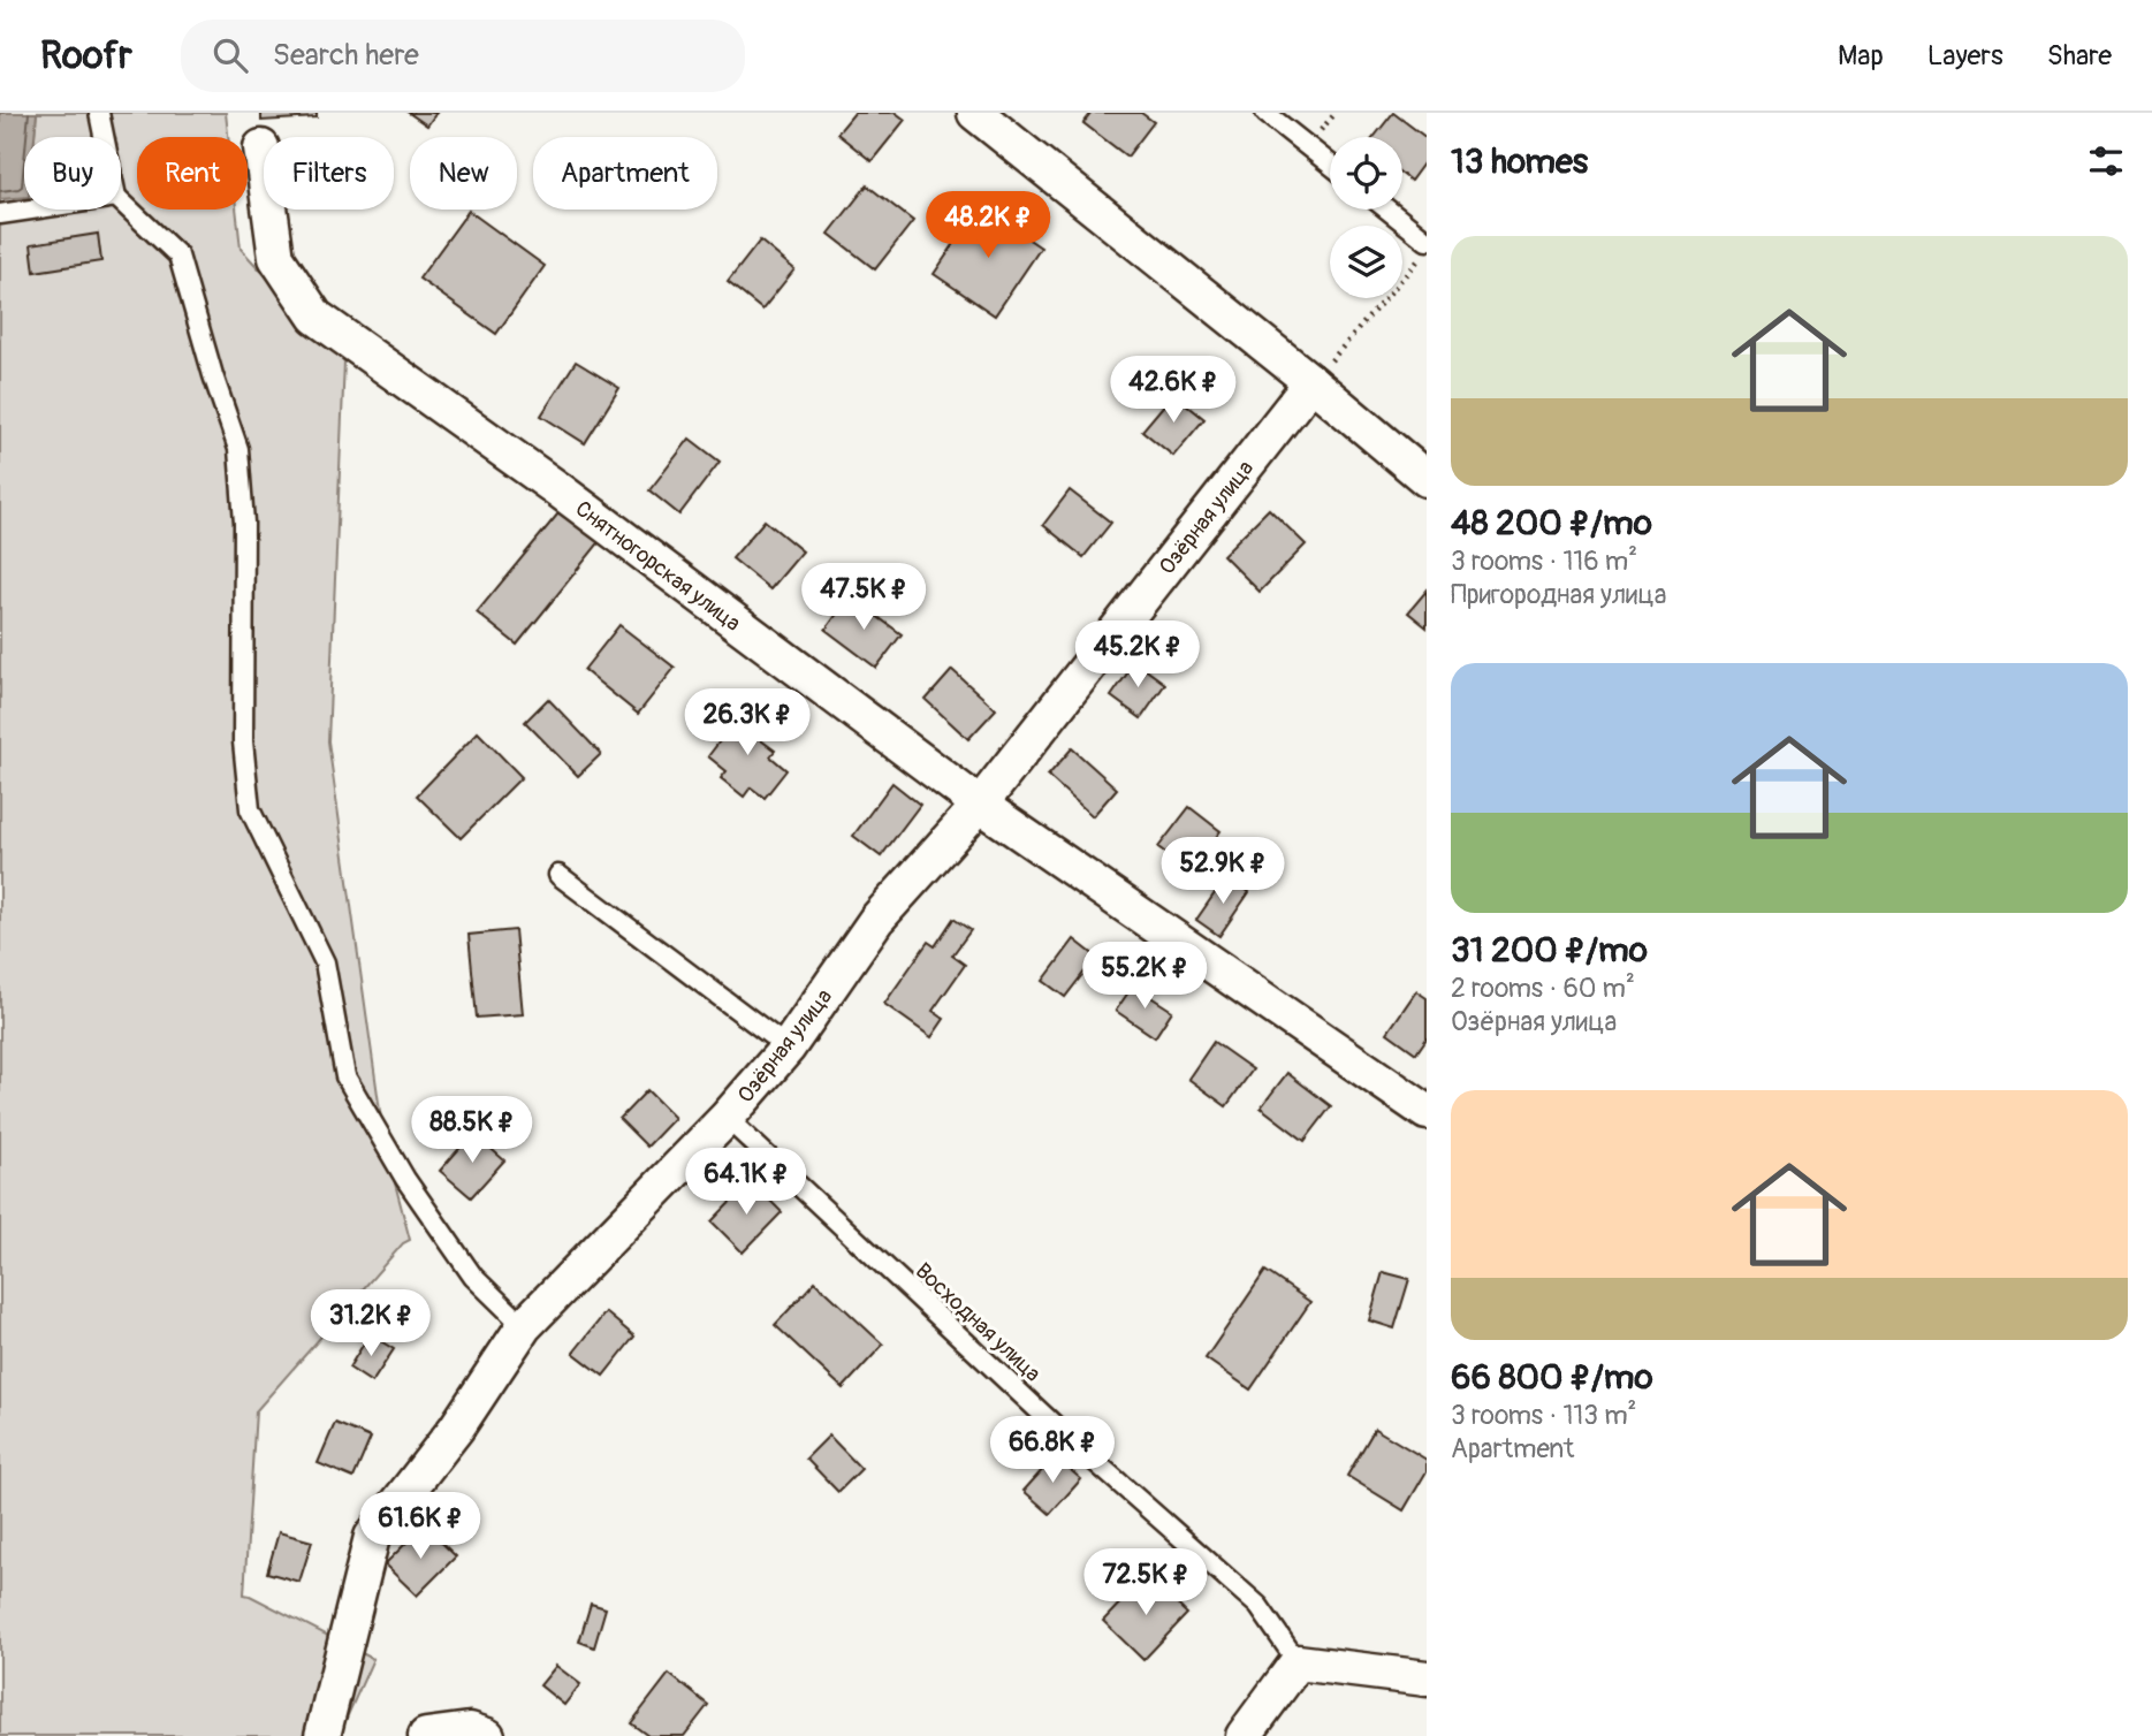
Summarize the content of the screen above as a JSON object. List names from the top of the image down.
{
  "streets": {
    "street": ["Озёрная улица", "Снятногорская улица"],
    "lane": ["Восходная улица"]
  },
  "crossings": [
    ["Озёрная улица", "Снятногорская улица"],
    ["Озёрная улица", "Восходная улица"]
  ],
  "page": {
    "header": "Roofr",
    "search": "Search here",
    "nav": ["Map", "Layers", "Share"],
    "heading": "13 homes",
    "chip": [
      "Buy",
      "Rent",
      "Filters",
      "New",
      "Apartment"
    ],
    "price": [
      "48.2K ₽",
      "42.6K ₽",
      "47.5K ₽",
      "45.2K ₽",
      "26.3K ₽",
      "52.9K ₽",
      "55.2K ₽",
      "88.5K ₽",
      "64.1K ₽",
      "31.2K ₽",
      "66.8K ₽",
      "61.6K ₽",
      "72.5K ₽"
    ],
    "list": [
      {
        "name": "48 200 ₽/mo",
        "note": "3 rooms · 116 m² · Пригородная улица"
      },
      {
        "name": "31 200 ₽/mo",
        "note": "2 rooms · 60 m² · Озёрная улица"
      },
      {
        "name": "66 800 ₽/mo",
        "note": "3 rooms · 113 m² · Apartment"
      }
    ]
  }
}
